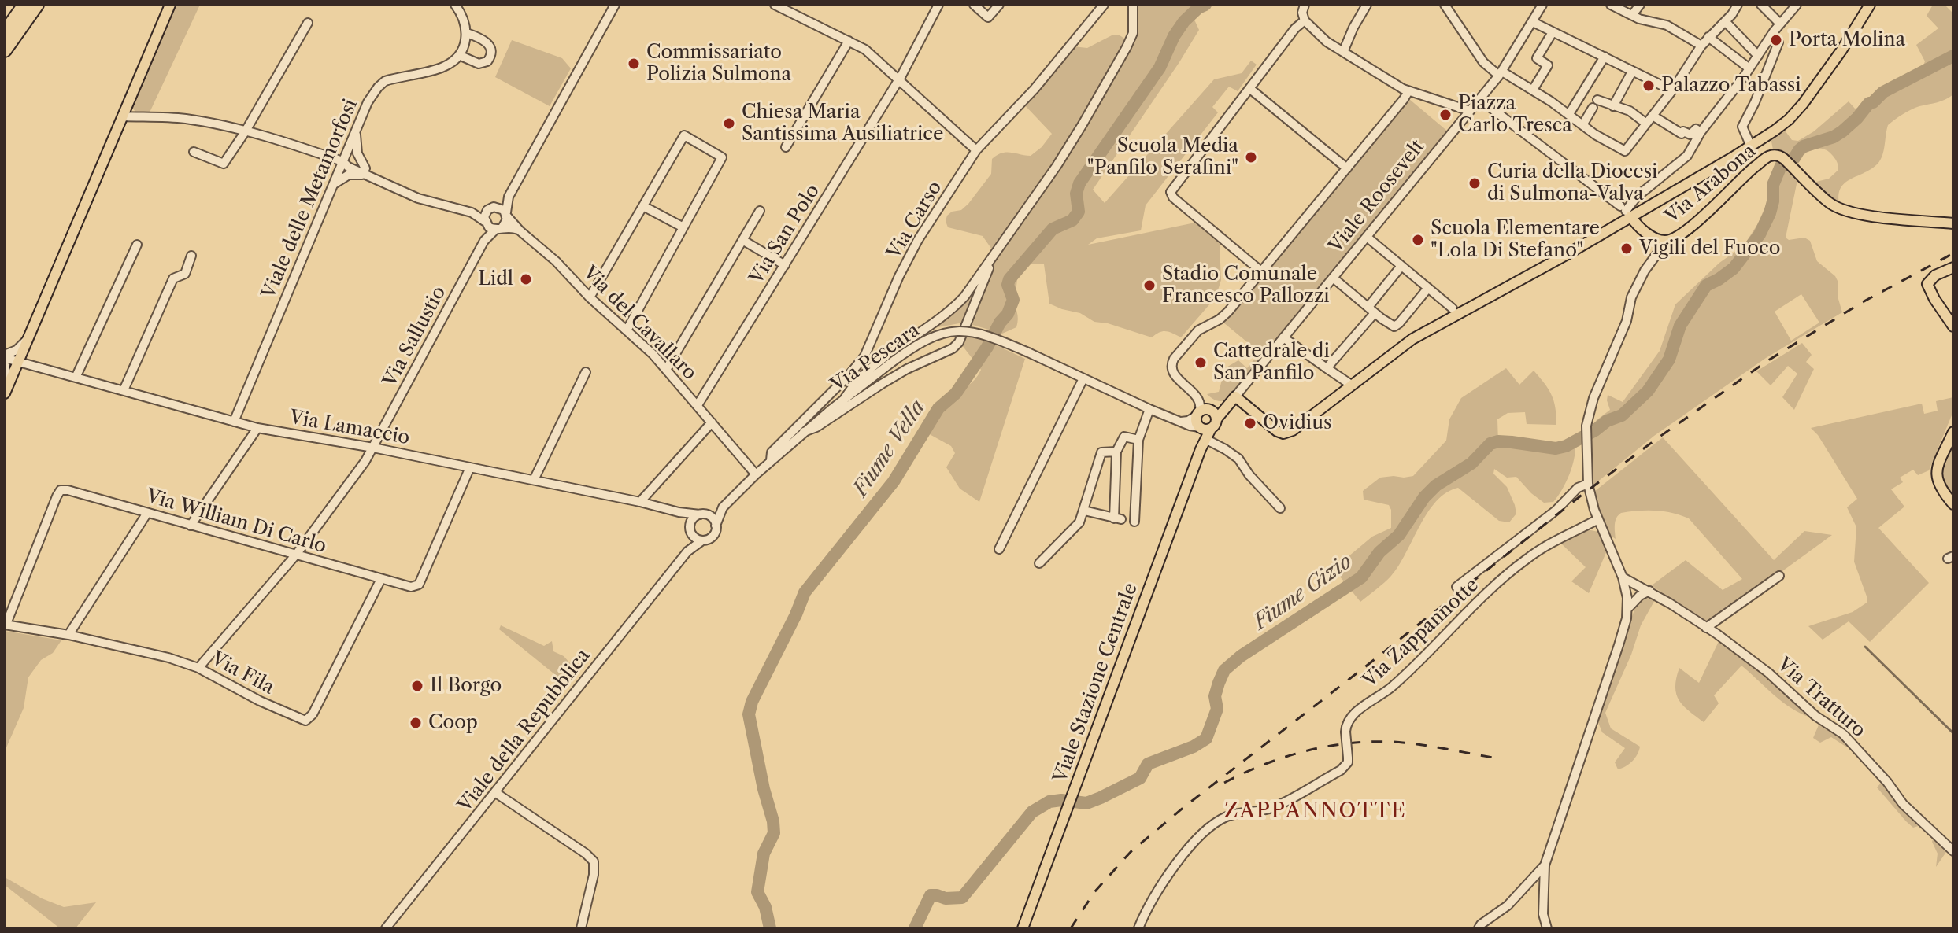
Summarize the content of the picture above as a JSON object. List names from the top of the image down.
{
  "streets": {
    "main road": ["Via Arabona", "Viale Roosevelt", "Viale Stazione Centrale"],
    "street": [
      "Viale delle Metamorfosi",
      "Via Carso",
      "Via San Polo",
      "Via del Cavallaro",
      "Via Sallustio",
      "Via Pescara",
      "Via Lamaccio",
      "Via William Di Carlo",
      "Via Zappannotte",
      "Via Fila",
      "Via Tratturo",
      "Viale della Repubblica"
    ]
  },
  "crossings": [
    ["Viale Roosevelt", "Via Pescara"],
    ["Viale Roosevelt", "Viale Stazione Centrale"],
    ["Viale delle Metamorfosi", "Via Lamaccio"],
    ["Via Carso", "Via Pescara"],
    ["Via San Polo", "Via del Cavallaro"],
    ["Via del Cavallaro", "Via Sallustio"],
    ["Via del Cavallaro", "Via Pescara"],
    ["Via Sallustio", "Via Lamaccio"],
    ["Via Sallustio", "Via William Di Carlo"],
    ["Via Sallustio", "Via Fila"],
    ["Via Pescara", "Via Lamaccio"],
    ["Via Pescara", "Viale Stazione Centrale"],
    ["Via Pescara", "Viale della Repubblica"],
    ["Via Lamaccio", "Via William Di Carlo"],
    ["Via Lamaccio", "Viale della Repubblica"],
    ["Via William Di Carlo", "Via Fila"]
  ],
  "districts": ["ZAPPANNOTTE"],
  "water": ["Fiume Vella", "Fiume Gizio"],
  "places": [
    "Porta Molina",
    "Commissariato Polizia Sulmona",
    "Palazzo Tabassi",
    "Piazza Carlo Tresca",
    "Chiesa Maria Santissima Ausiliatrice",
    "Scuola Media \"Panfilo Serafini\"",
    "Curia della Diocesi di Sulmona-Valva",
    "Scuola Elementare \"Lola Di Stefano\"",
    "Vigili del Fuoco",
    "Lidl",
    "Stadio Comunale Francesco Pallozzi",
    "Cattedrale di San Panfilo",
    "Ovidius",
    "Il Borgo",
    "Coop"
  ]
}
